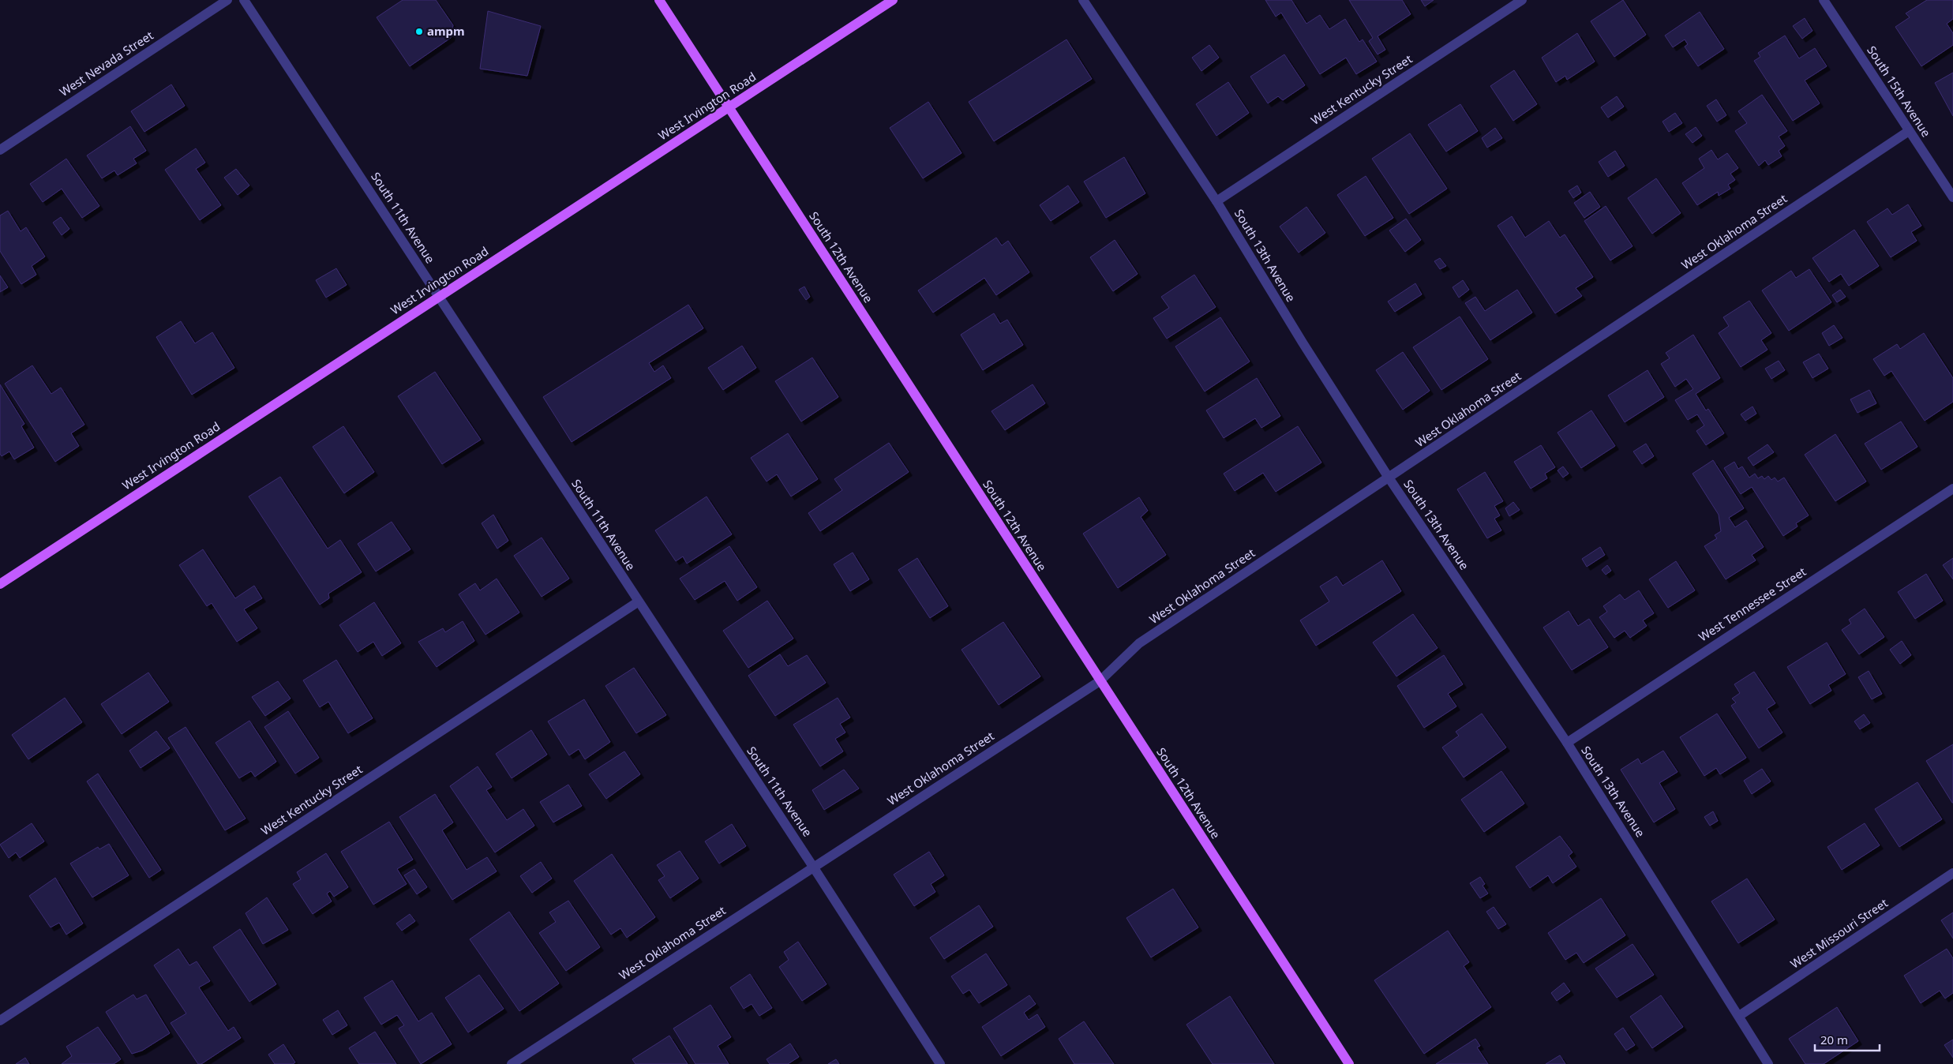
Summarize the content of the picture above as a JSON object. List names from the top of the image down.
{
  "streets": {
    "main road": ["West Irvington Road", "South 12th Avenue"],
    "street": [
      "West Nevada Street",
      "West Kentucky Street",
      "South 15th Avenue",
      "South 11th Avenue",
      "West Oklahoma Street",
      "South 13th Avenue",
      "West Tennessee Street",
      "West Missouri Street"
    ]
  },
  "crossings": [
    ["West Kentucky Street", "South 11th Avenue"],
    ["West Kentucky Street", "South 13th Avenue"],
    ["South 15th Avenue", "West Oklahoma Street"],
    ["West Irvington Road", "South 11th Avenue"],
    ["West Irvington Road", "South 12th Avenue"],
    ["South 11th Avenue", "West Oklahoma Street"],
    ["West Oklahoma Street", "South 13th Avenue"],
    ["West Oklahoma Street", "South 12th Avenue"],
    ["South 13th Avenue", "West Tennessee Street"],
    ["South 13th Avenue", "West Missouri Street"]
  ],
  "places": ["ampm"],
  "scale_bar": "20 m"
}
